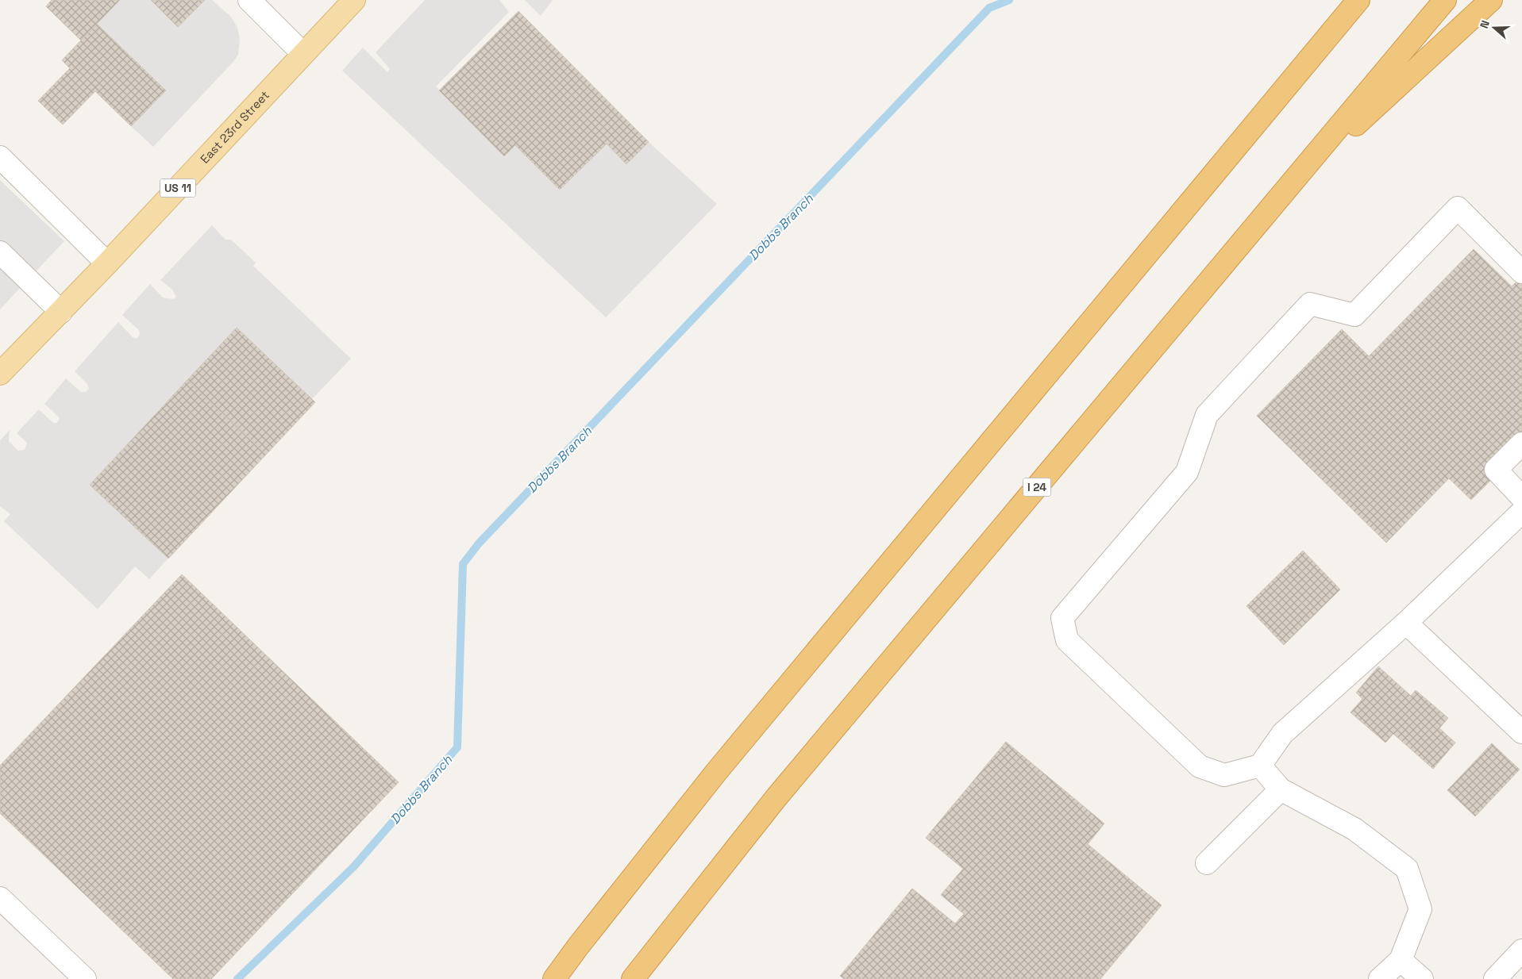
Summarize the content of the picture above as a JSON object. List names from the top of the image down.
{
  "streets": {
    "highway": ["I 24"],
    "main road": ["East 23rd Street", "US 11"]
  },
  "water": ["Dobbs Branch"],
  "north": "left"
}
